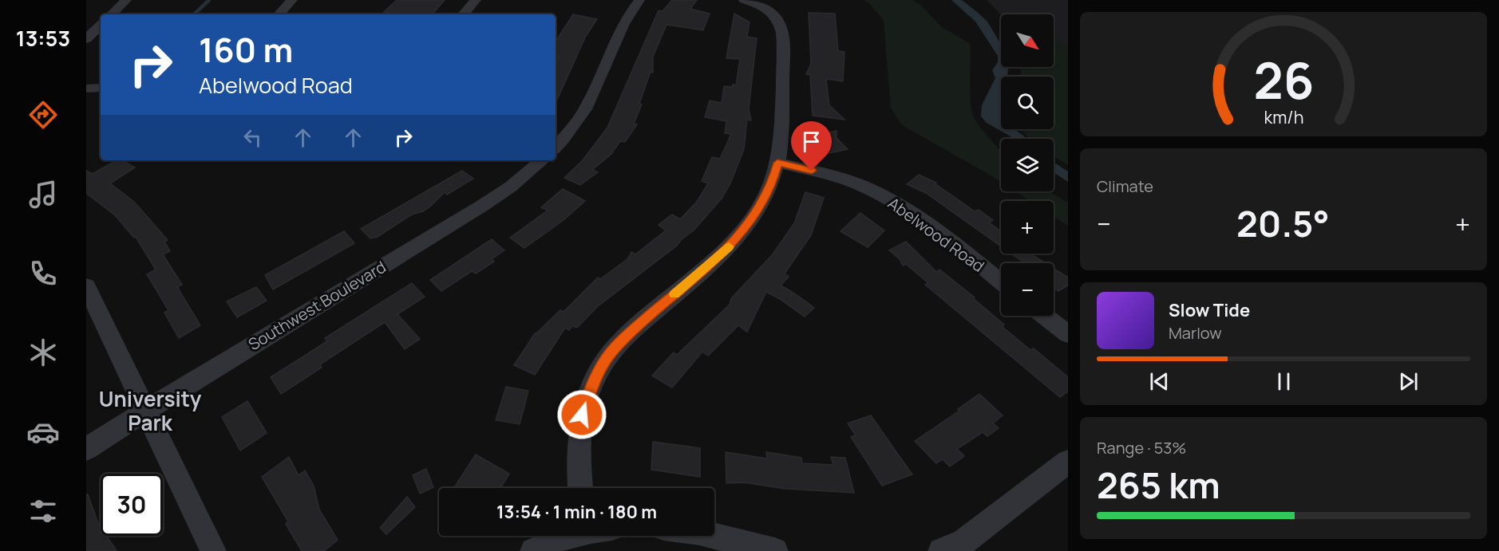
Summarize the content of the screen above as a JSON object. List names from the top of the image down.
{
  "streets": {
    "street": ["Abelwood Road", "Southwest Boulevard"]
  },
  "districts": ["University Park"],
  "north": "bottom right",
  "page": {
    "tabs": "13:53",
    "map_buttons": ["+", "−"],
    "turn": ["160 m", "Abelwood Road"],
    "tile": [
      "Climate",
      ["Range · 53%", "265 km"]
    ],
    "heat": ["−", "20.5°", "+"],
    "song": ["Slow Tide", "Marlow"],
    "limit": "30",
    "trip": "13:54 · 1 min · 180 m",
    "gauge": ["26", "km/h"]
  }
}
